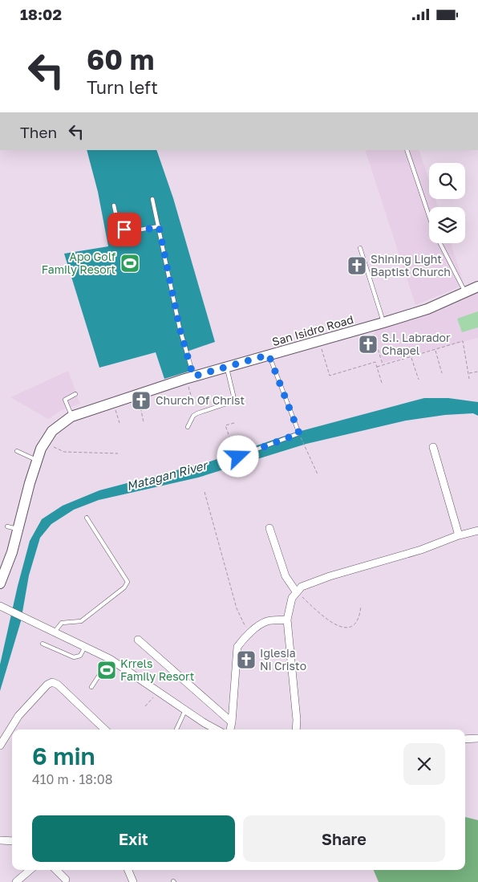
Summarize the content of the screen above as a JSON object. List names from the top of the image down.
{
  "streets": {
    "street": ["San Isidro Road"]
  },
  "water": ["Matagan River"],
  "places": {
    "sports": ["Apo Golf Family Resort", "Krrels Family Resort"],
    "church": [
      "Shining Light Baptist Church",
      "S.I. Labrador Chapel",
      "Church Of Christ",
      "Iglesia Ni Cristo"
    ]
  },
  "page": {
    "status": "18:02",
    "turn": ["60 m", "Turn left"],
    "then": "Then",
    "heading": ["6 min", "410 m · 18:08"],
    "buttons": ["Exit", "Share"]
  }
}
